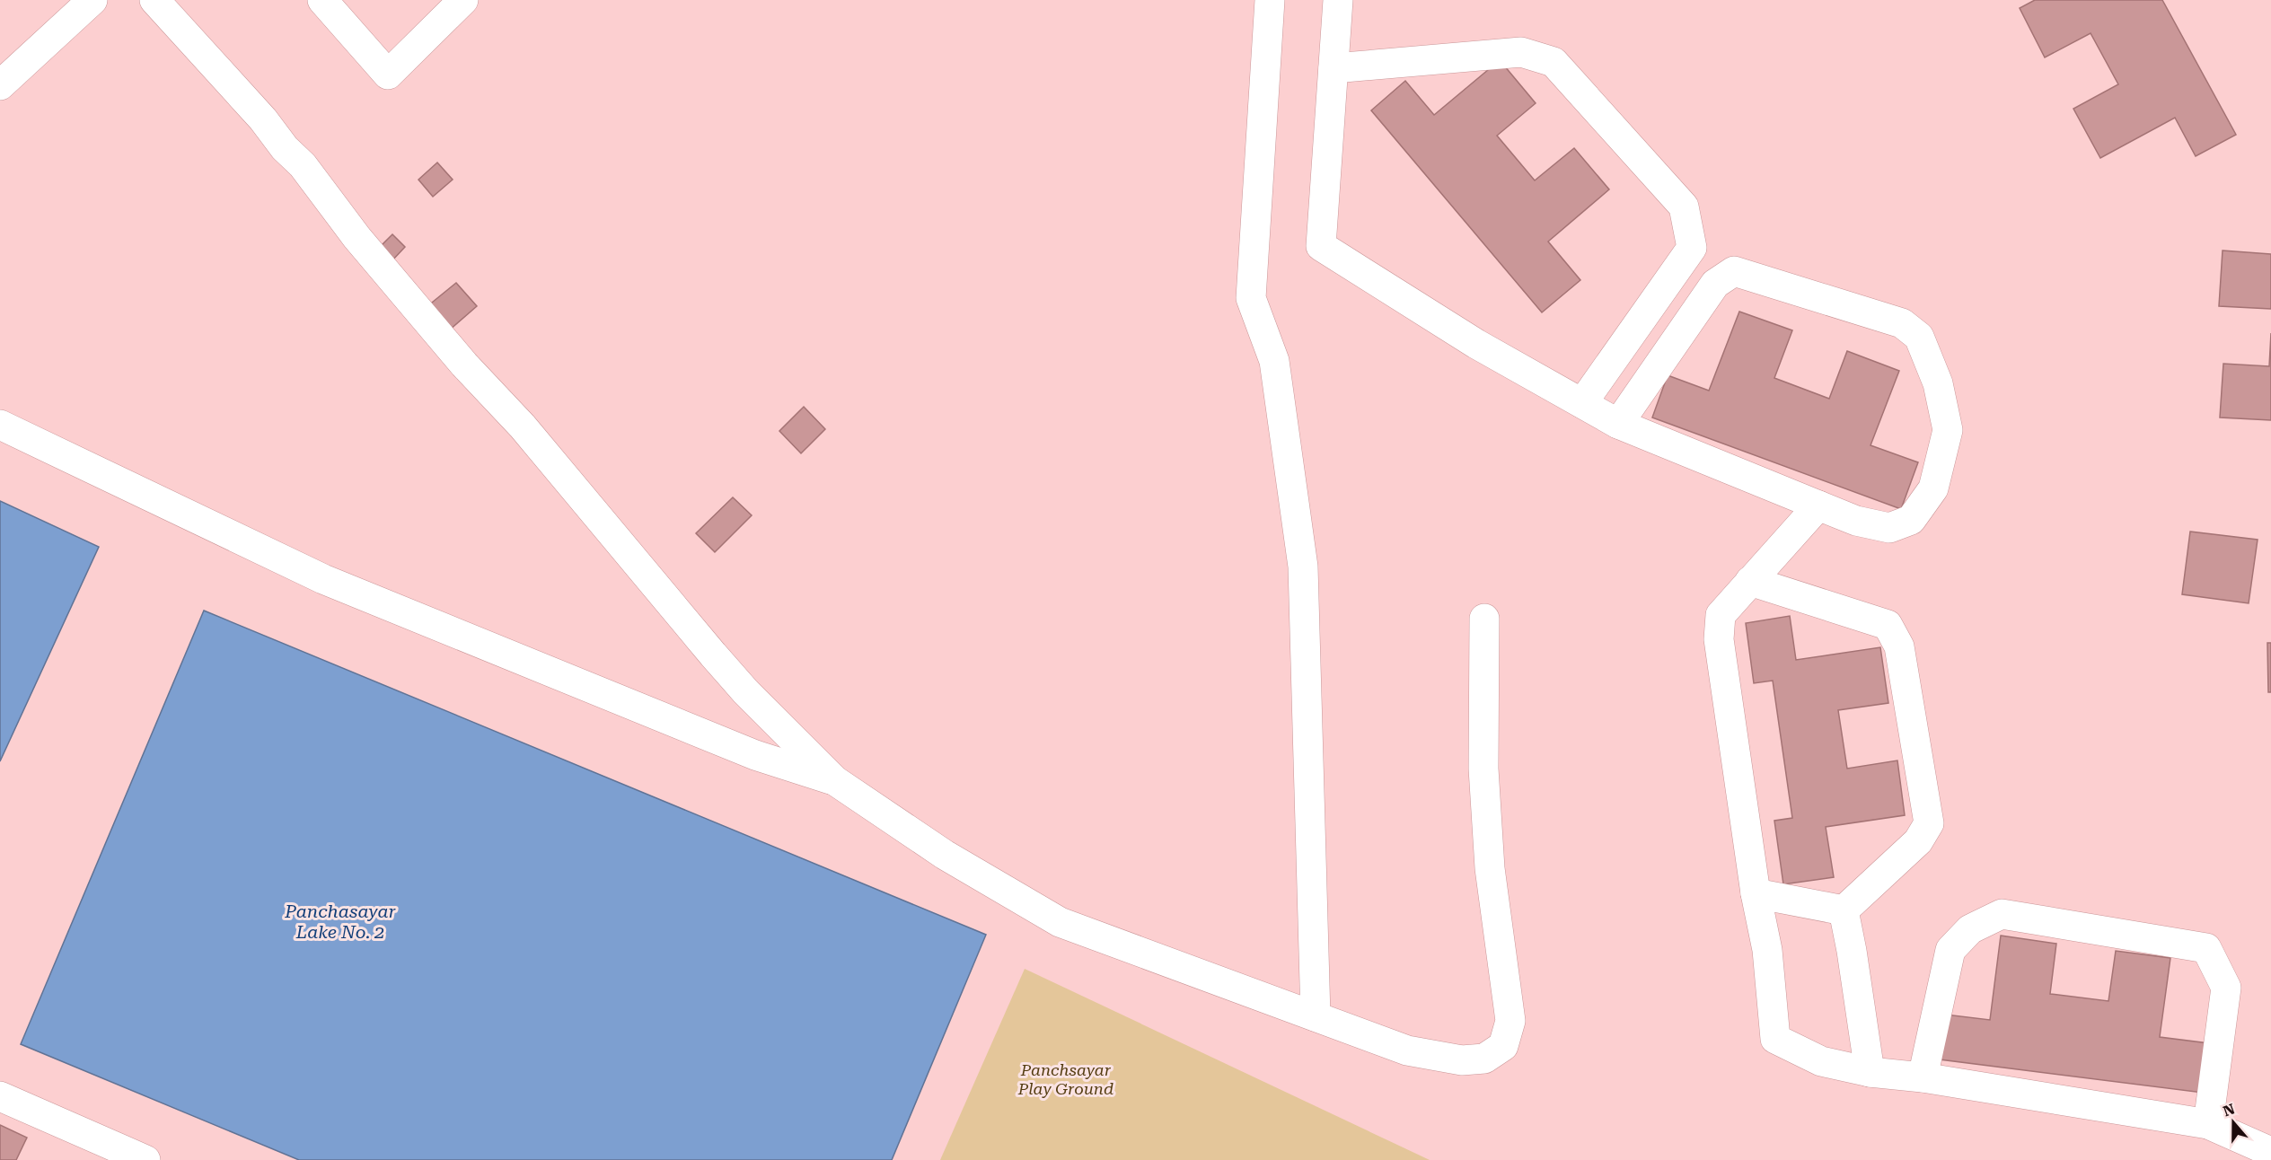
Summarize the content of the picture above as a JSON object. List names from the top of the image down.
{
  "water": ["Panchasayar Lake No. 2"],
  "parks": ["Panchsayar Play Ground"],
  "north": "top"
}
